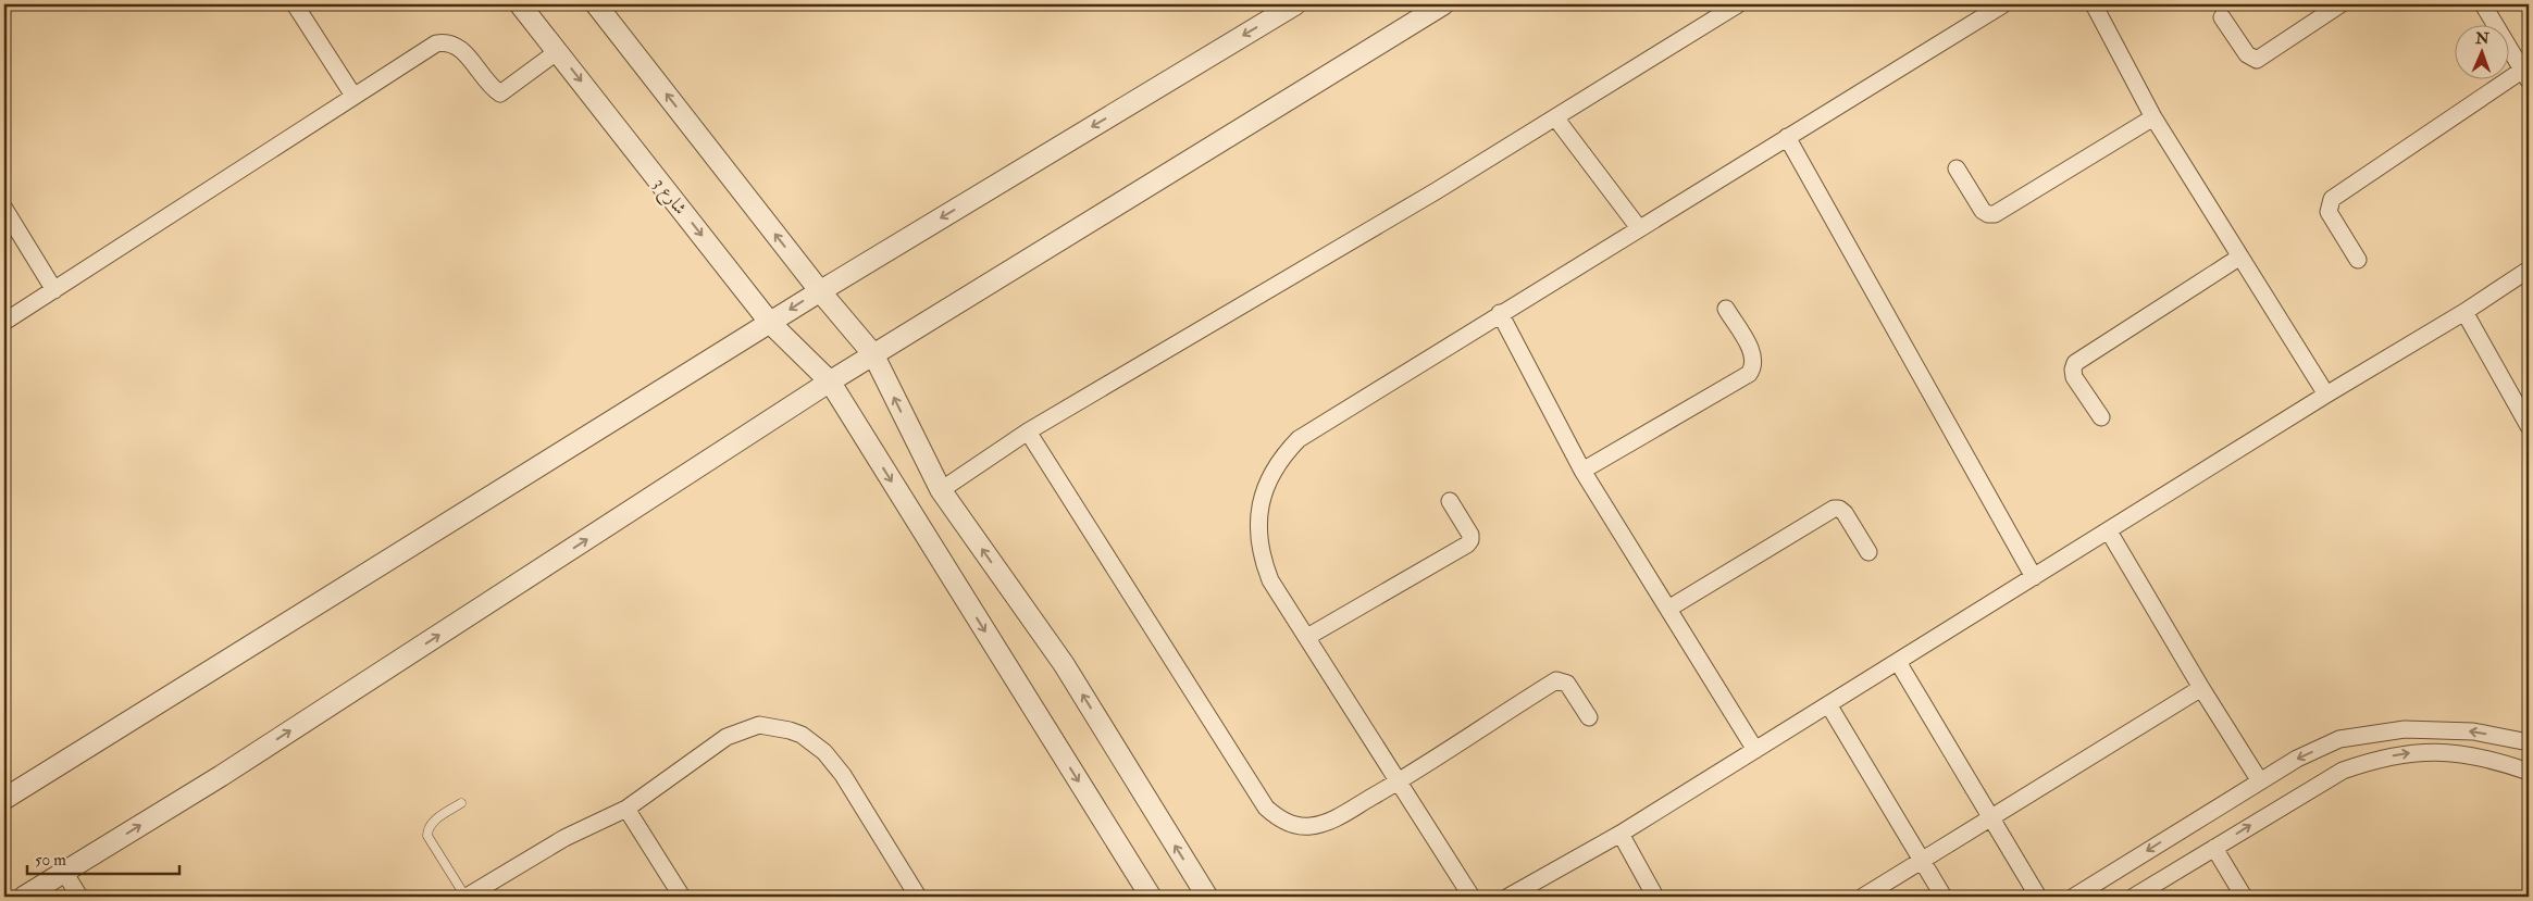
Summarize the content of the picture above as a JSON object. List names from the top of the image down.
{
  "streets": {
    "street": ["شارع 3"]
  },
  "scale_bar": "50 m",
  "north": "top"
}
